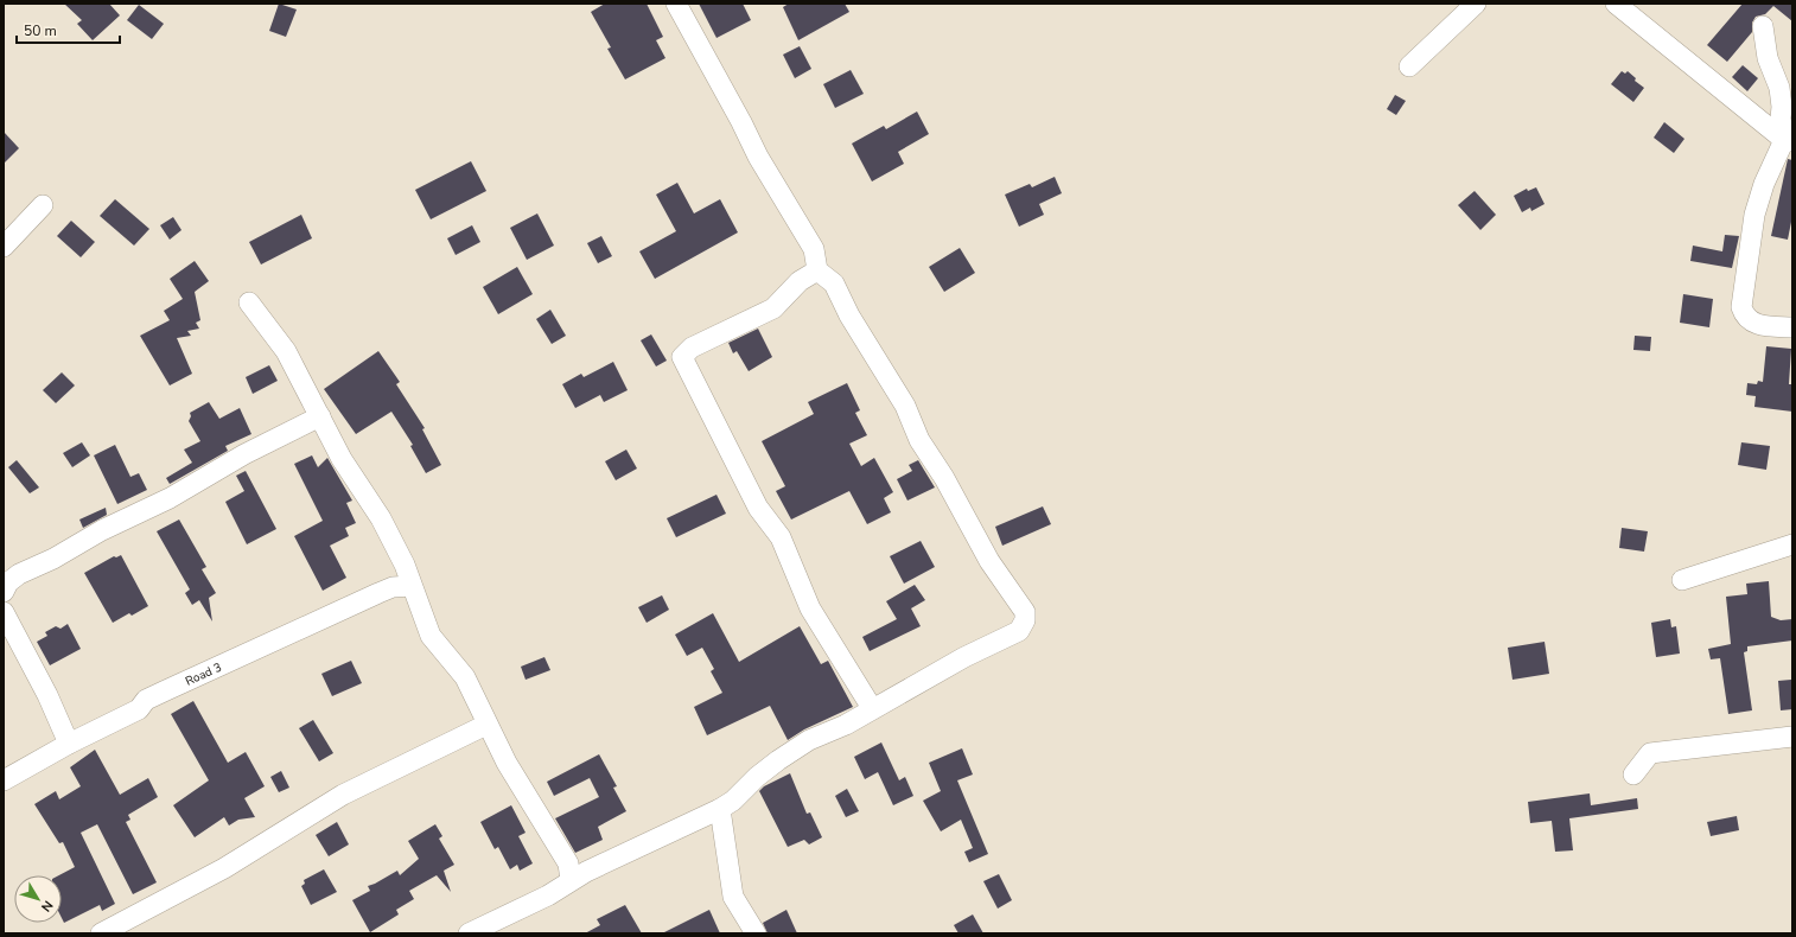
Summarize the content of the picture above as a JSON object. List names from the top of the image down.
{
  "streets": {
    "street": ["Road 3"]
  },
  "scale_bar": "50 m",
  "north": "bottom right"
}
